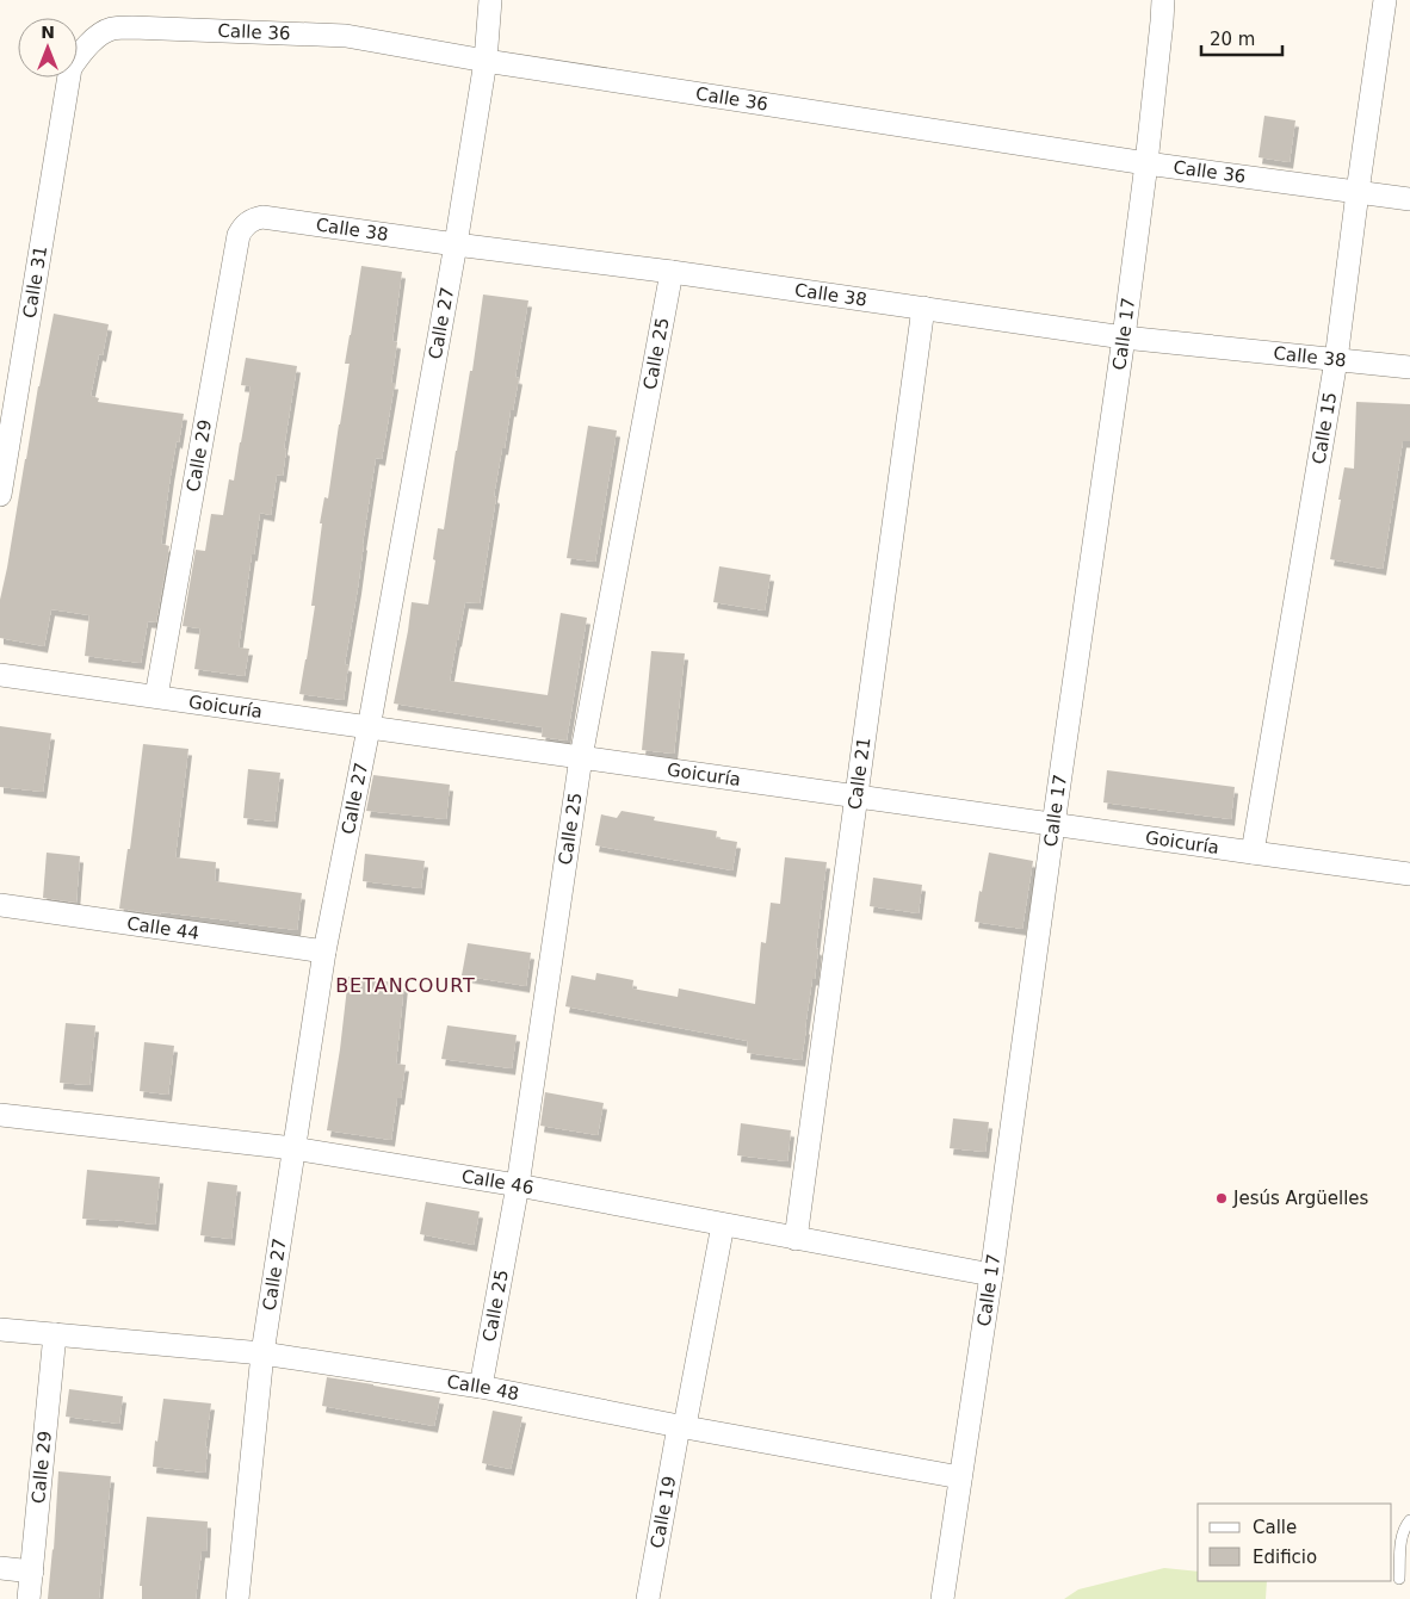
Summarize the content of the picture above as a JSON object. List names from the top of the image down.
{
  "streets": {
    "street": [
      "Calle 36",
      "Calle 38",
      "Calle 31",
      "Calle 27",
      "Calle 17",
      "Calle 25",
      "Calle 15",
      "Calle 29",
      "Goicuría",
      "Calle 21",
      "Calle 44",
      "Calle 46",
      "Calle 48",
      "Calle 19"
    ]
  },
  "crossings": [
    ["Calle 36", "Calle 27"],
    ["Calle 36", "Calle 17"],
    ["Calle 36", "Calle 15"],
    ["Calle 38", "Calle 27"],
    ["Calle 38", "Calle 17"],
    ["Calle 38", "Calle 25"],
    ["Calle 38", "Calle 15"],
    ["Calle 38", "Calle 29"],
    ["Calle 38", "Calle 21"],
    ["Calle 27", "Goicuría"],
    ["Calle 27", "Calle 44"],
    ["Calle 27", "Calle 46"],
    ["Calle 27", "Calle 48"],
    ["Calle 17", "Goicuría"],
    ["Calle 17", "Calle 46"],
    ["Calle 17", "Calle 48"],
    ["Calle 25", "Goicuría"],
    ["Calle 25", "Calle 46"],
    ["Calle 25", "Calle 48"],
    ["Calle 15", "Goicuría"],
    ["Calle 29", "Goicuría"],
    ["Calle 29", "Calle 48"],
    ["Goicuría", "Calle 21"],
    ["Calle 21", "Calle 46"],
    ["Calle 46", "Calle 19"],
    ["Calle 48", "Calle 19"]
  ],
  "districts": ["BETANCOURT"],
  "places": ["Jesús Argüelles"],
  "legend": ["Calle", "Edificio"],
  "scale_bar": "20 m",
  "north": "top"
}
